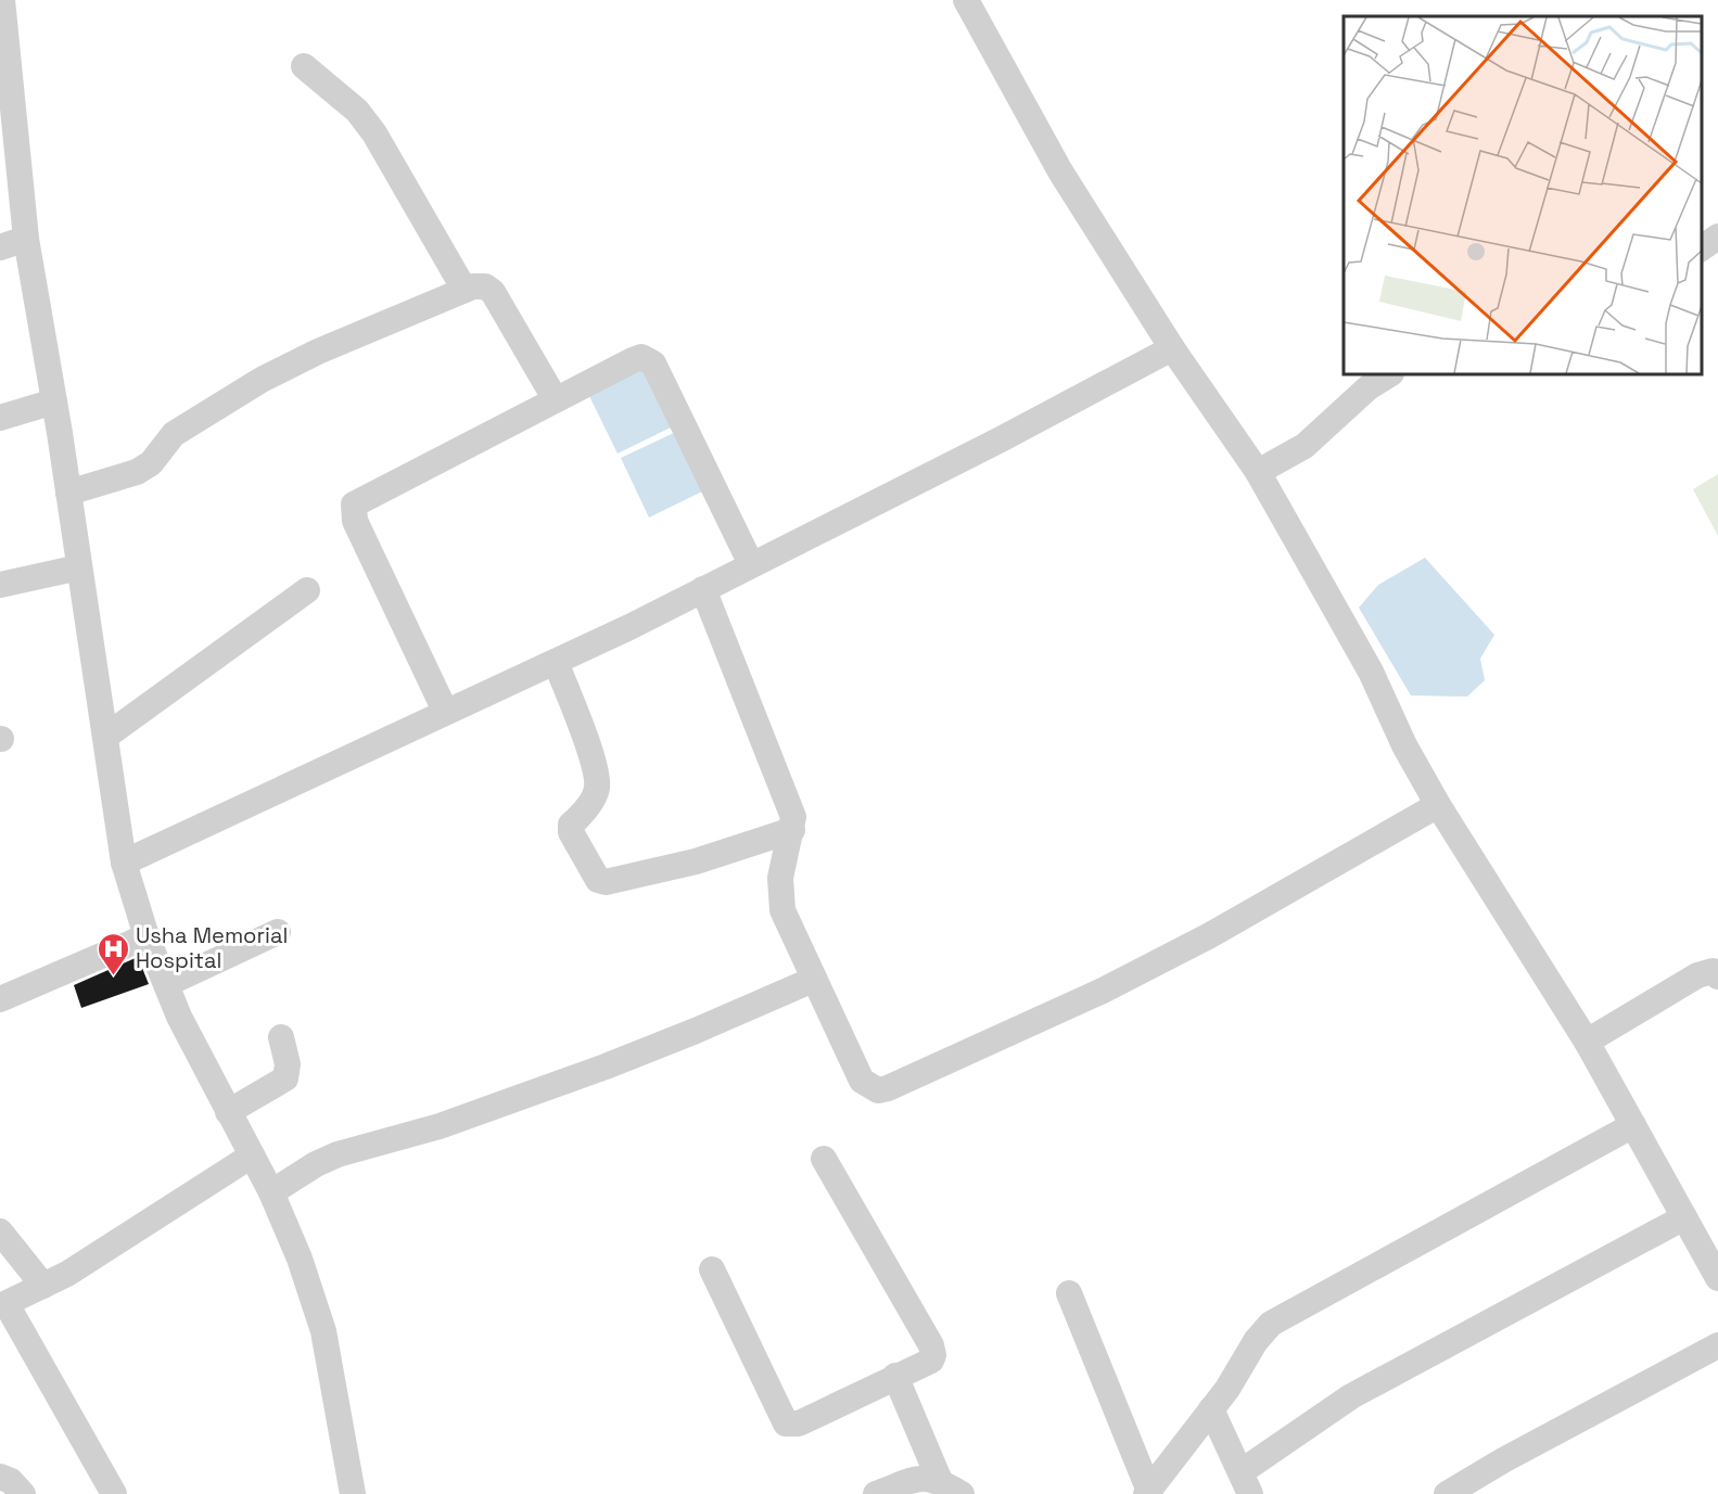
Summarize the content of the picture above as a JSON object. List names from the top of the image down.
{
  "places": {
    "hospital": ["Usha Memorial Hospital"]
  }
}
